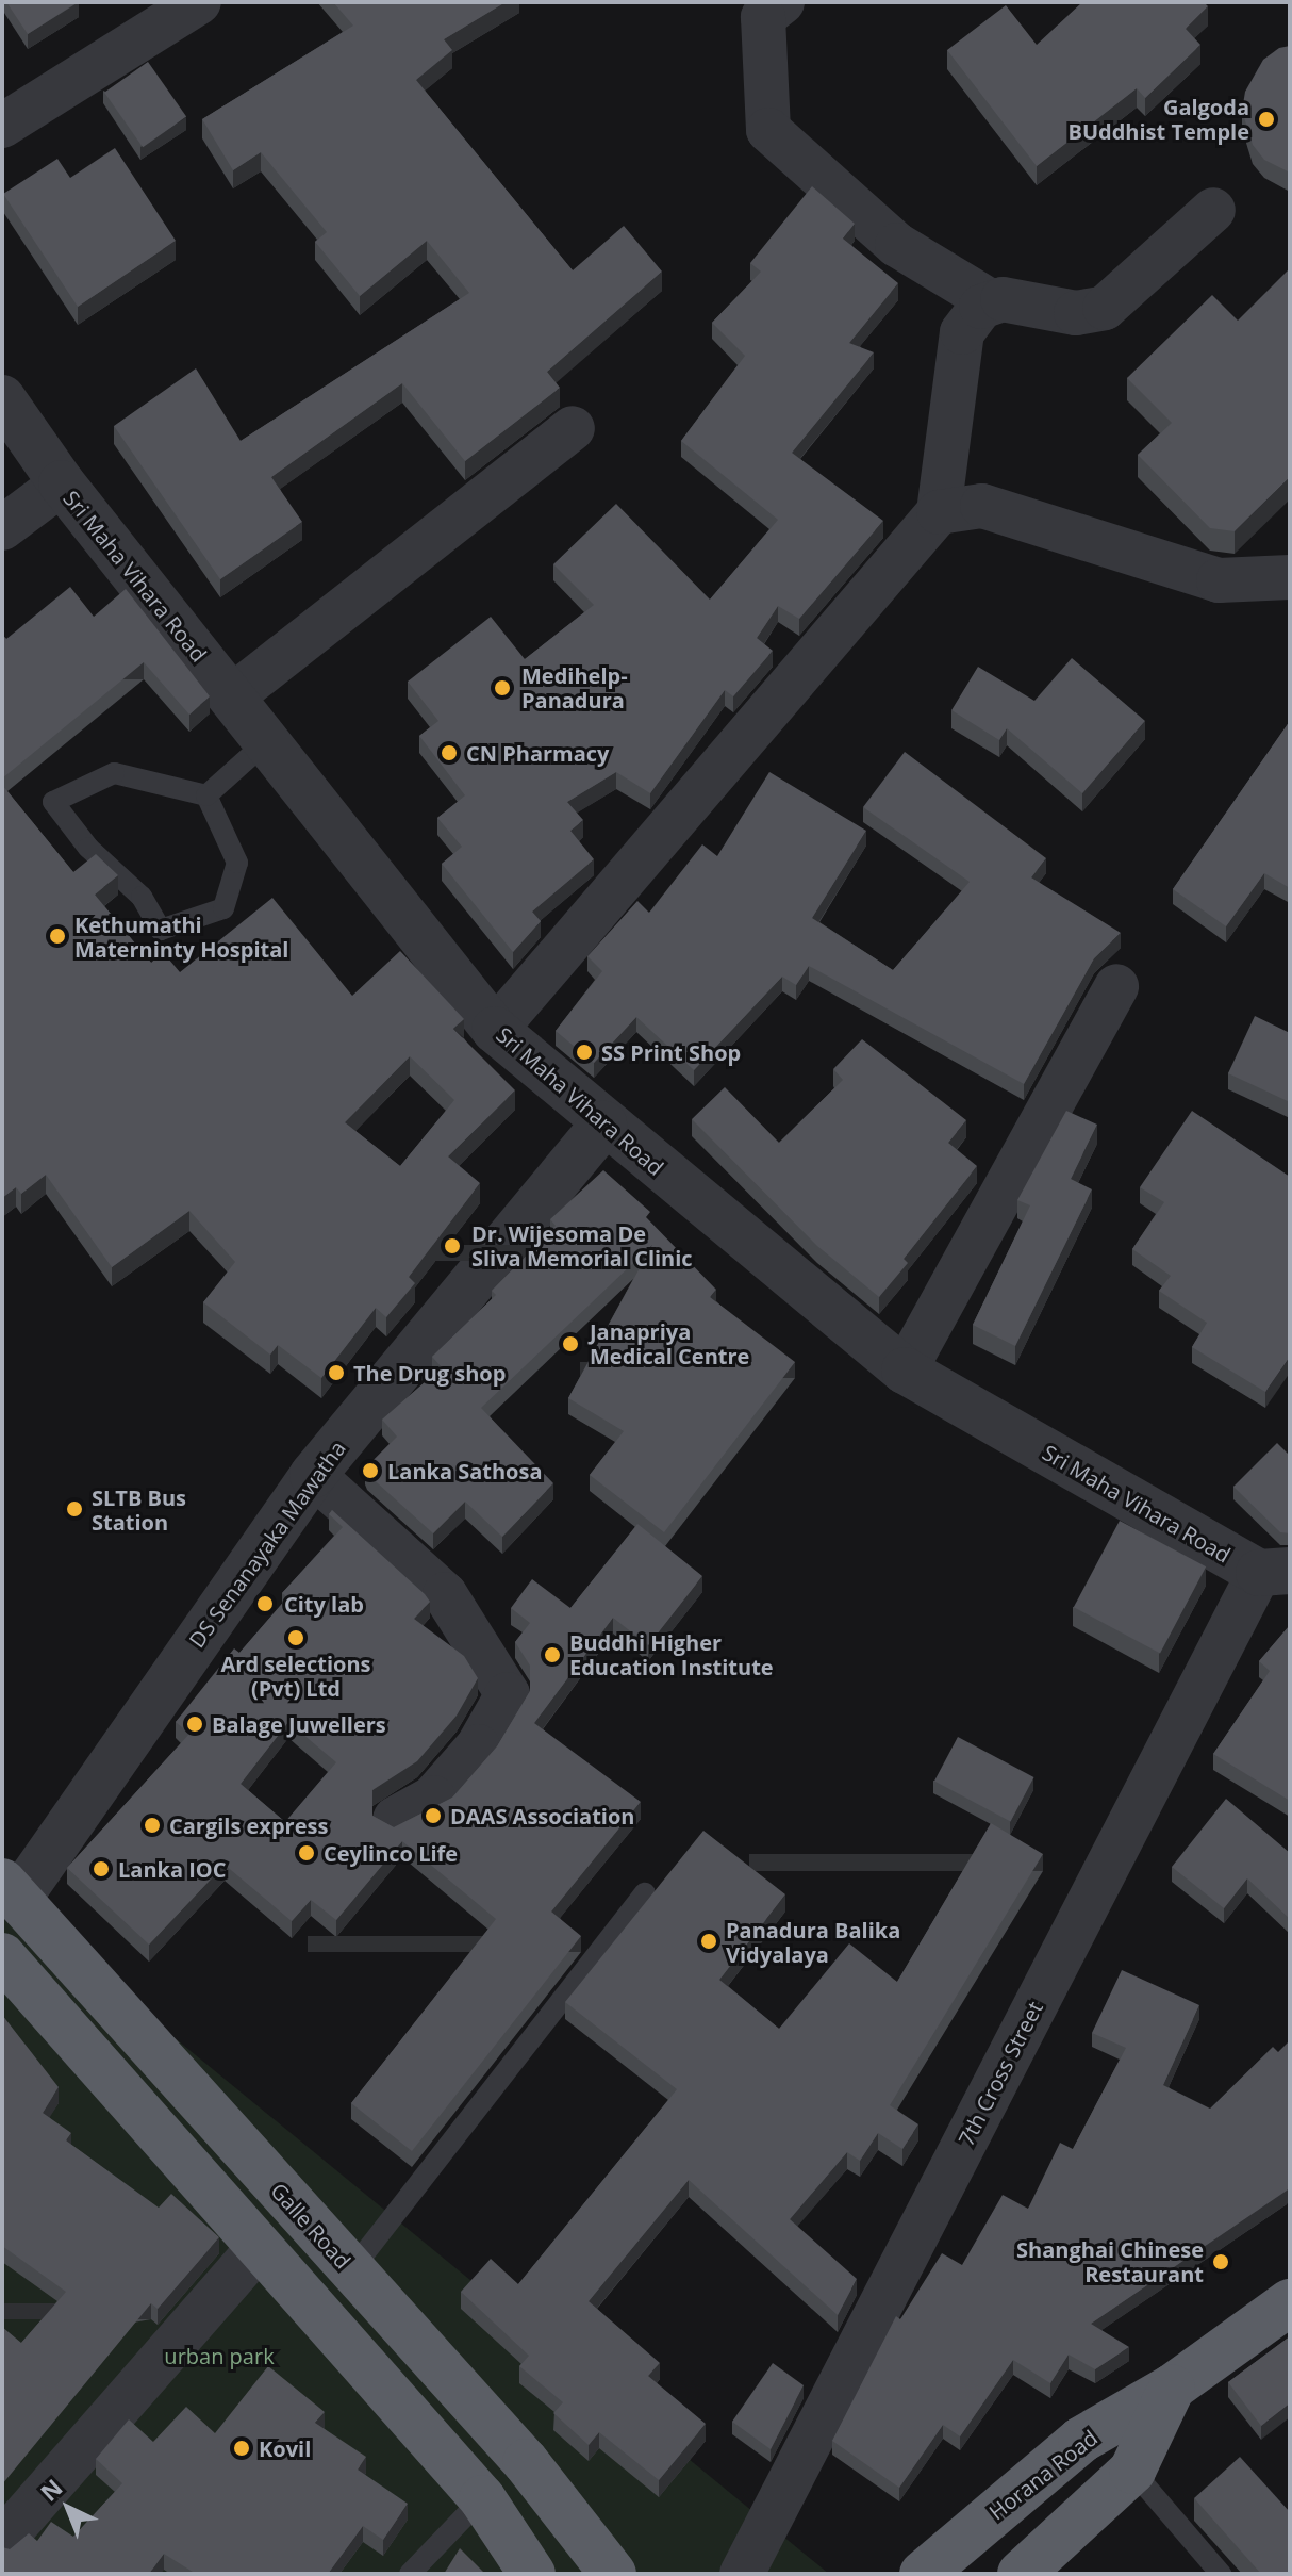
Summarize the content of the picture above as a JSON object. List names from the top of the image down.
{
  "streets": {
    "highway": ["Galle Road", "Horana Road"],
    "street": ["Sri Maha Vihara Road", "DS Senanayaka Mawatha", "7th Cross Street"]
  },
  "crossings": [
    ["Sri Maha Vihara Road", "DS Senanayaka Mawatha"],
    ["Sri Maha Vihara Road", "7th Cross Street"],
    ["DS Senanayaka Mawatha", "Galle Road"]
  ],
  "parks": ["urban park"],
  "places": [
    "Galgoda BUddhist Temple",
    "Medihelp- Panadura",
    "CN Pharmacy",
    "Kethumathi Materninty Hospital",
    "SS Print Shop",
    "Dr. Wijesoma De Sliva Memorial Clinic",
    "Janapriya Medical Centre",
    "The Drug shop",
    "Lanka Sathosa",
    "SLTB Bus Station",
    "City lab",
    "Ard selections (Pvt) Ltd",
    "Buddhi Higher Education Institute",
    "Balage Juwellers",
    "DAAS Association",
    "Cargils express",
    "Ceylinco Life",
    "Lanka IOC",
    "Panadura Balika Vidyalaya",
    "Shanghai Chinese Restaurant",
    "Kovil"
  ],
  "north": "top left"
}
